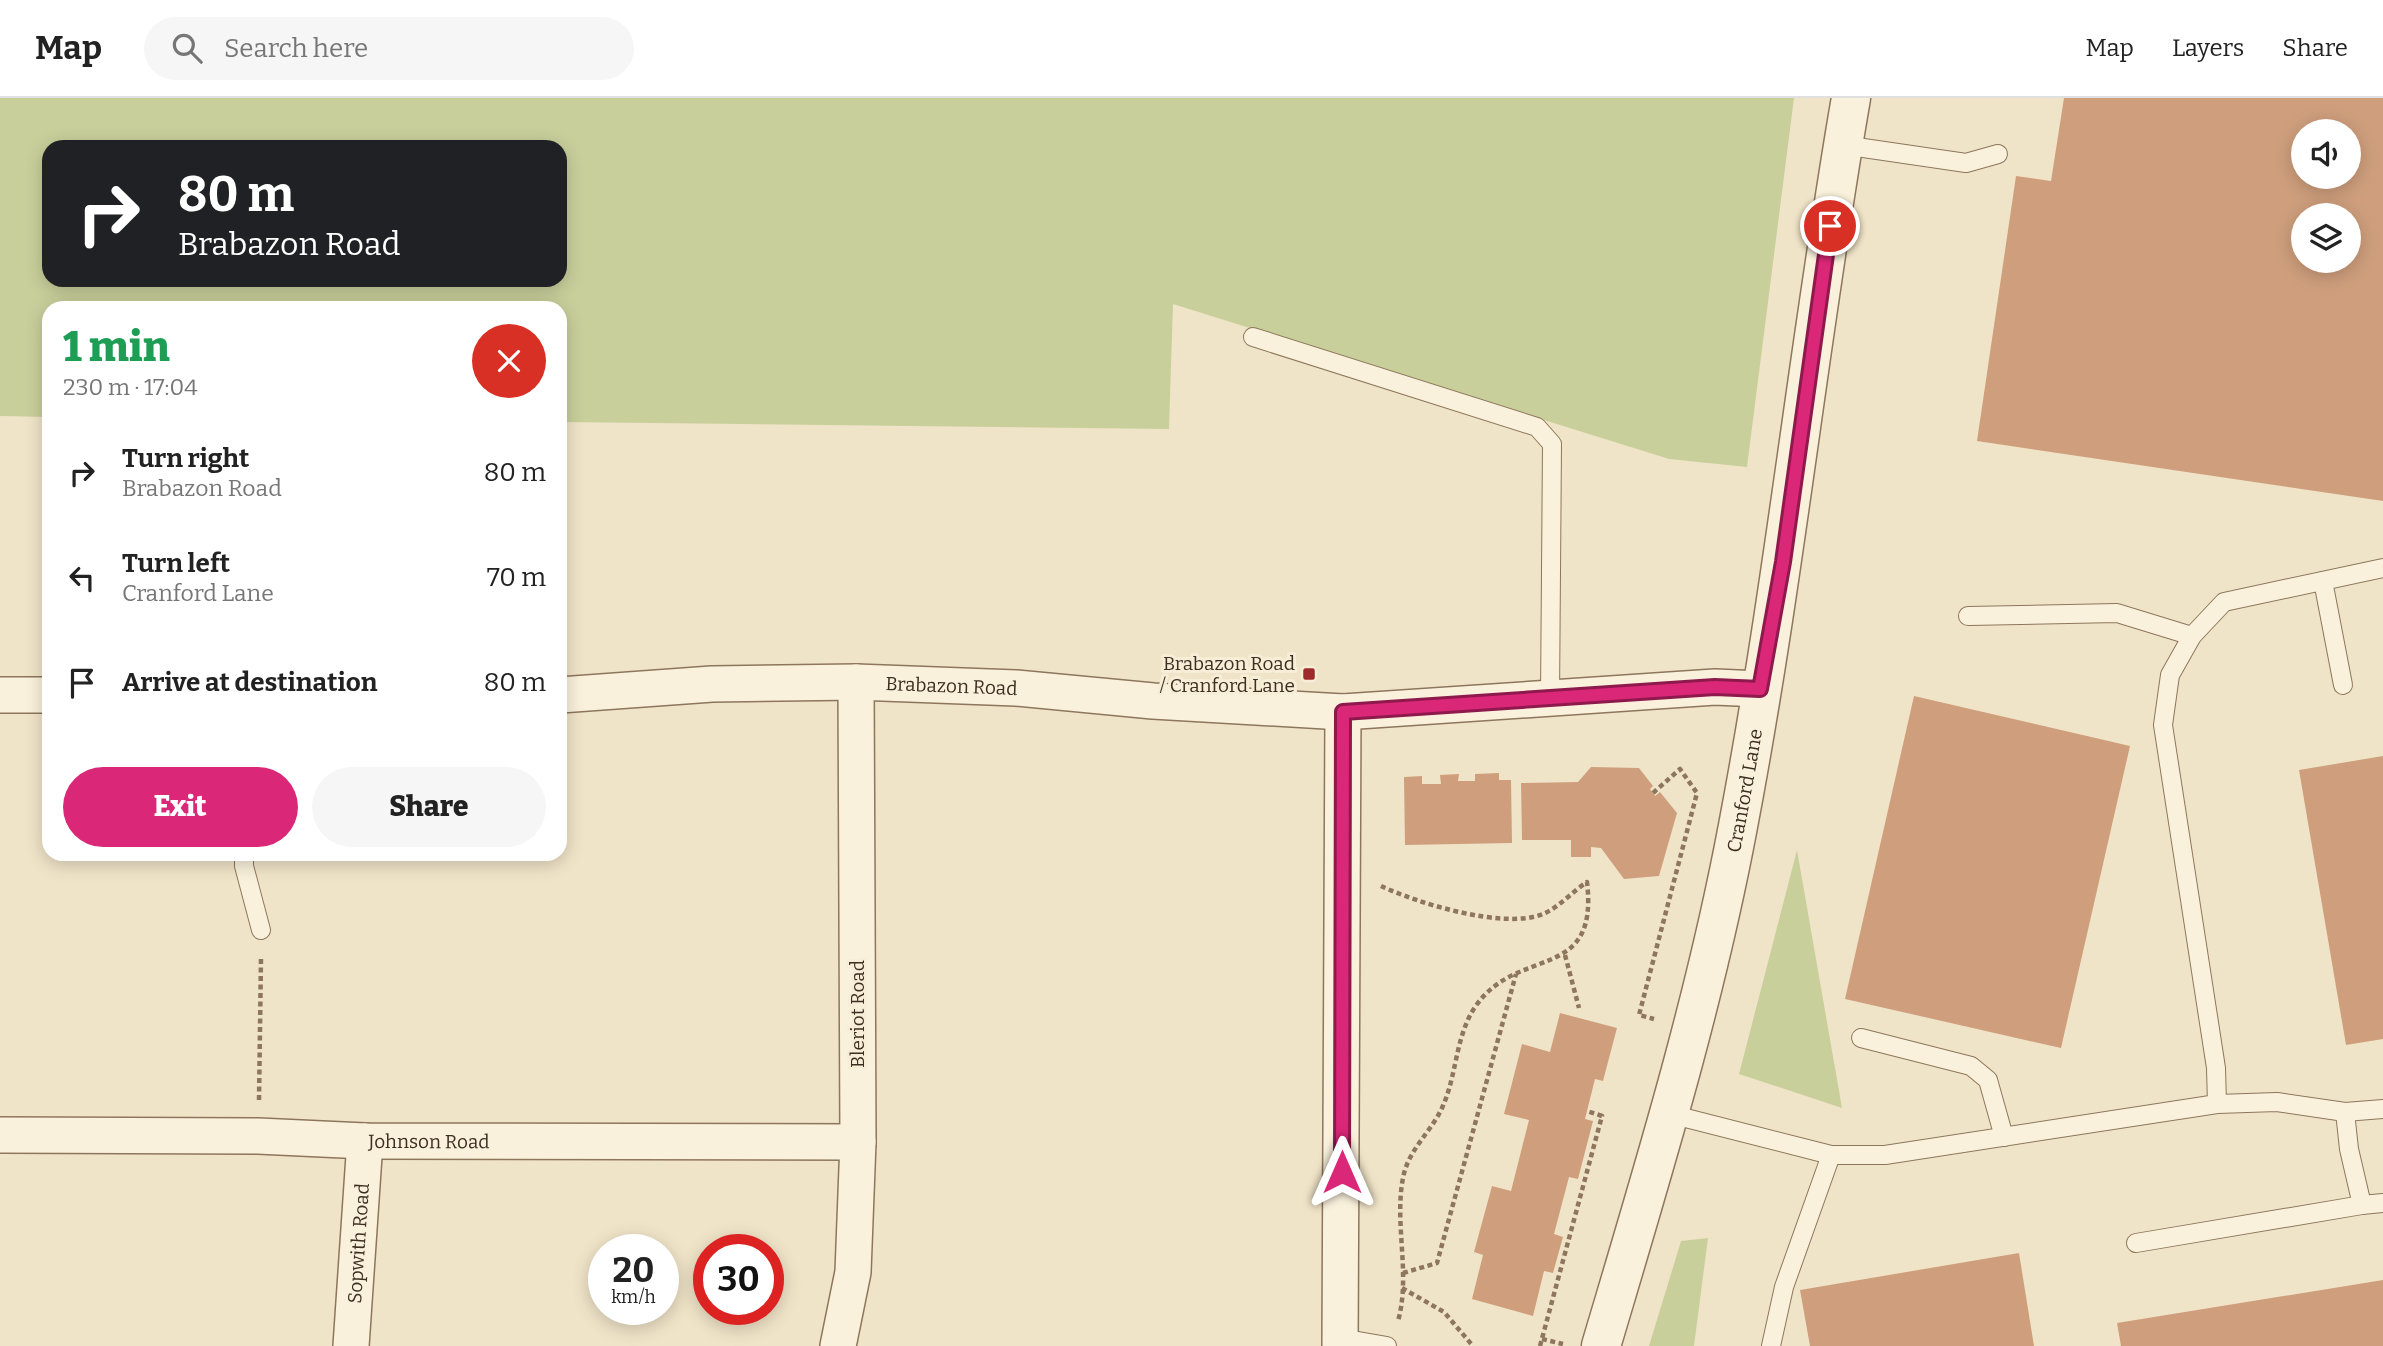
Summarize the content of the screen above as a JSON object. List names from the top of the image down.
{
  "streets": {
    "street": [
      "Brabazon Road",
      "Cranford Lane",
      "Bleriot Road",
      "Johnson Road",
      "Sopwith Road"
    ]
  },
  "crossings": [
    ["Brabazon Road", "Cranford Lane"],
    ["Brabazon Road", "Bleriot Road"],
    ["Bleriot Road", "Johnson Road"],
    ["Johnson Road", "Sopwith Road"]
  ],
  "places": {
    "transit": ["Brabazon Road / Cranford Lane"]
  },
  "page": {
    "header": "Map",
    "search": "Search here",
    "nav": ["Map", "Layers", "Share"],
    "turn": ["80 m", "Brabazon Road"],
    "heading": ["1 min", "230 m · 17:04"],
    "list": [
      {
        "name": "Turn right",
        "note": "Brabazon Road",
        "value": "80 m"
      },
      {
        "name": "Turn left",
        "note": "Cranford Lane",
        "value": "70 m"
      },
      {
        "name": "Arrive at destination",
        "value": "80 m"
      }
    ],
    "buttons": ["Exit", "Share"],
    "speed": "20 km/h",
    "limit": "30"
  }
}
